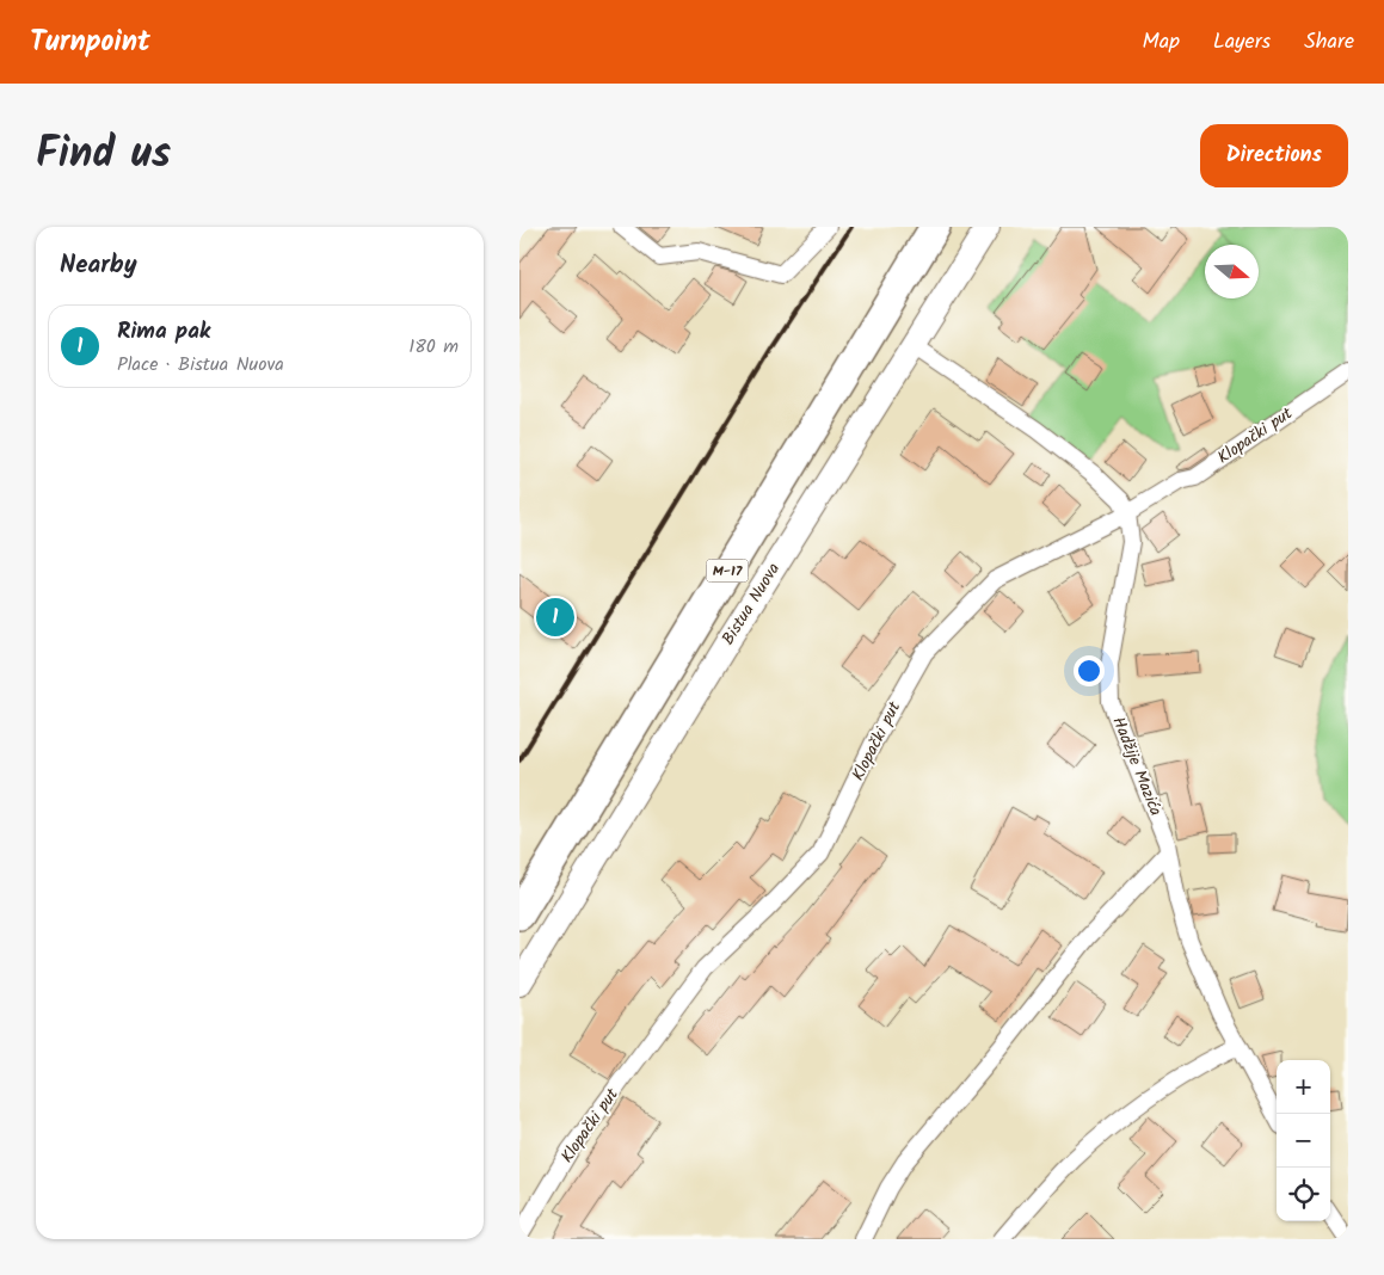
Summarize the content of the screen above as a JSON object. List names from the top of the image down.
{
  "streets": {
    "highway": ["M-17"],
    "street": ["Klopački put", "Bistua Nuova", "Hadžije Mazića"]
  },
  "crossings": [
    ["Klopački put", "Hadžije Mazića"],
    ["Bistua Nuova", "Hadžije Mazića"]
  ],
  "north": "right",
  "page": {
    "header": "Turnpoint",
    "nav": ["Map", "Layers", "Share"],
    "title": "Find us",
    "buttons": "Directions",
    "heading": "Nearby",
    "list": [
      {
        "mark": "1",
        "name": "Rima pak",
        "note": "Place · Bistua Nuova",
        "value": "180 m"
      }
    ],
    "pins": "1",
    "map_buttons": ["+", "−"]
  }
}
